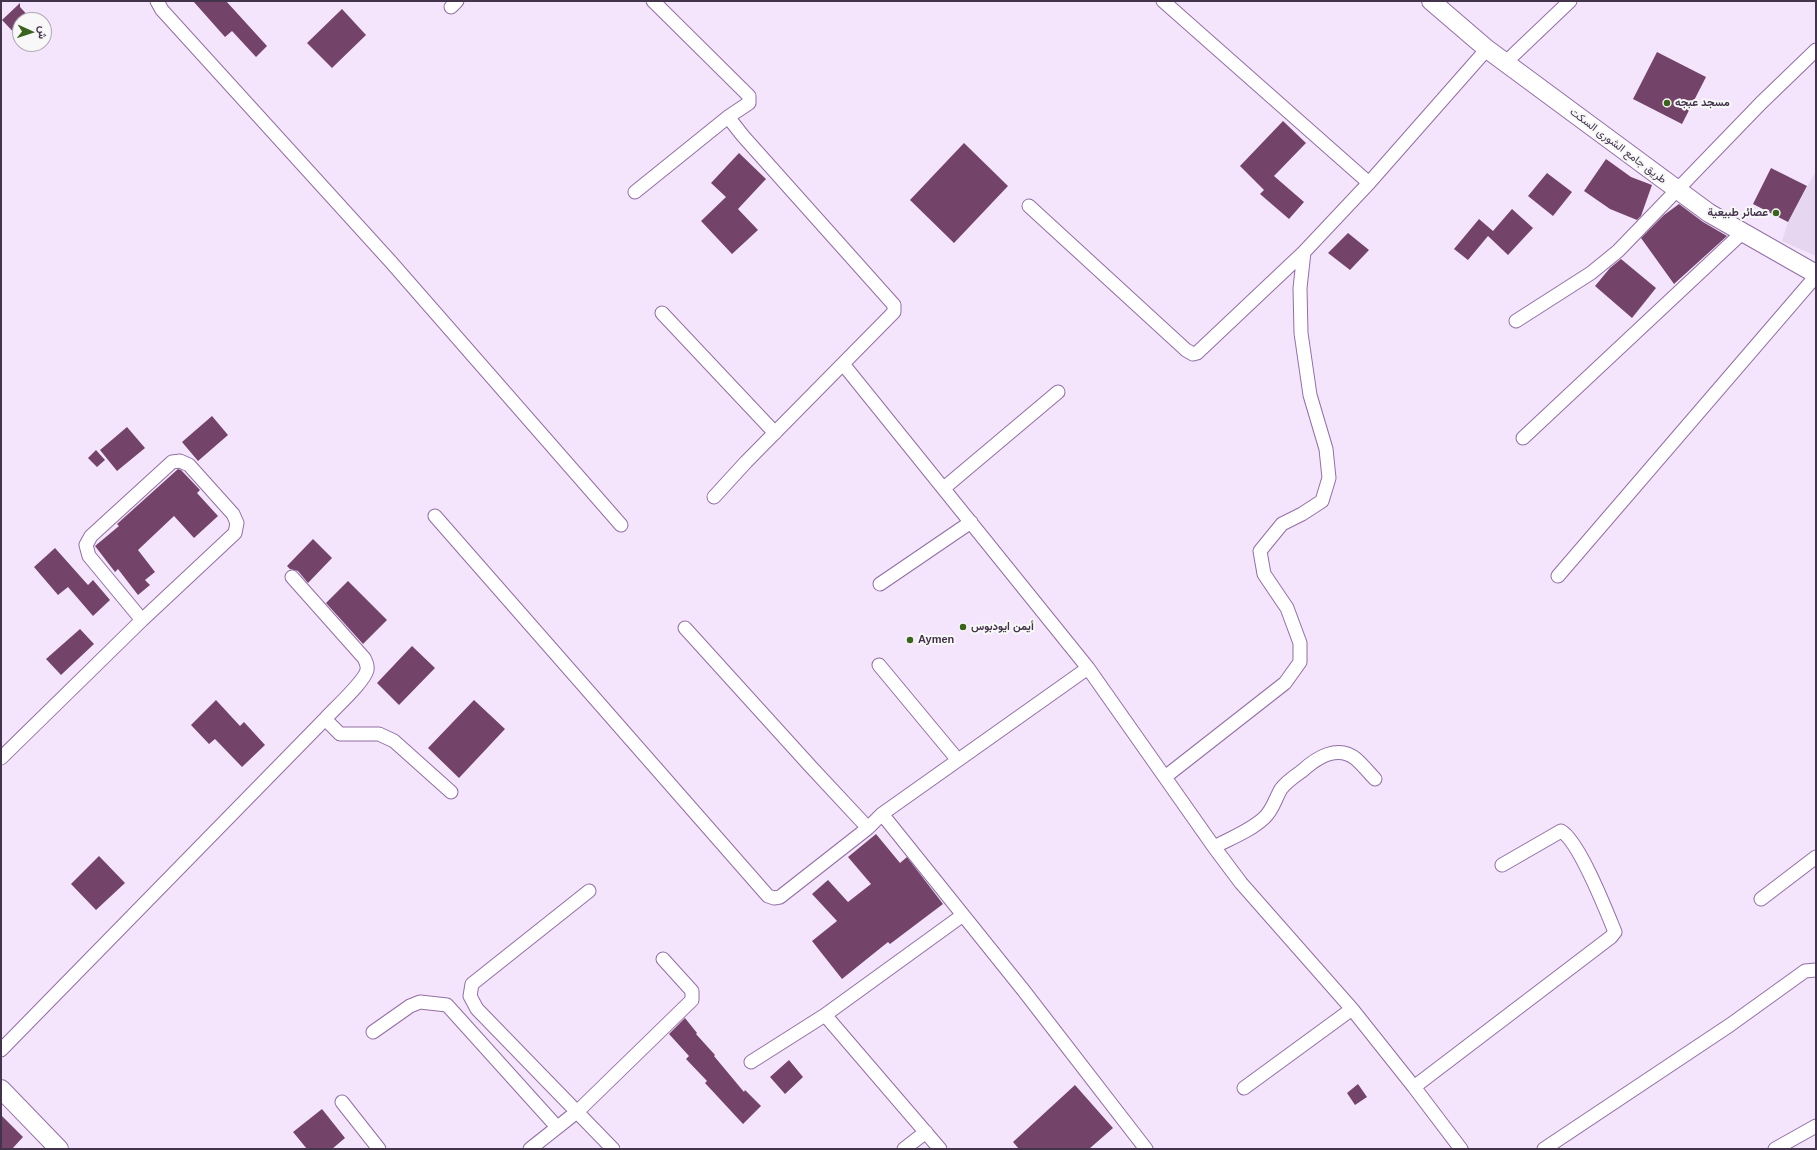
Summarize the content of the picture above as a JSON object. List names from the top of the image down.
{
  "streets": {
    "main road": ["طريق جامع الشورى السكت"]
  },
  "places": [
    "مسجد عبجه",
    "عصائر طبيعية",
    "أيمن ايودبوس",
    "Aymen"
  ],
  "north": "right"
}
